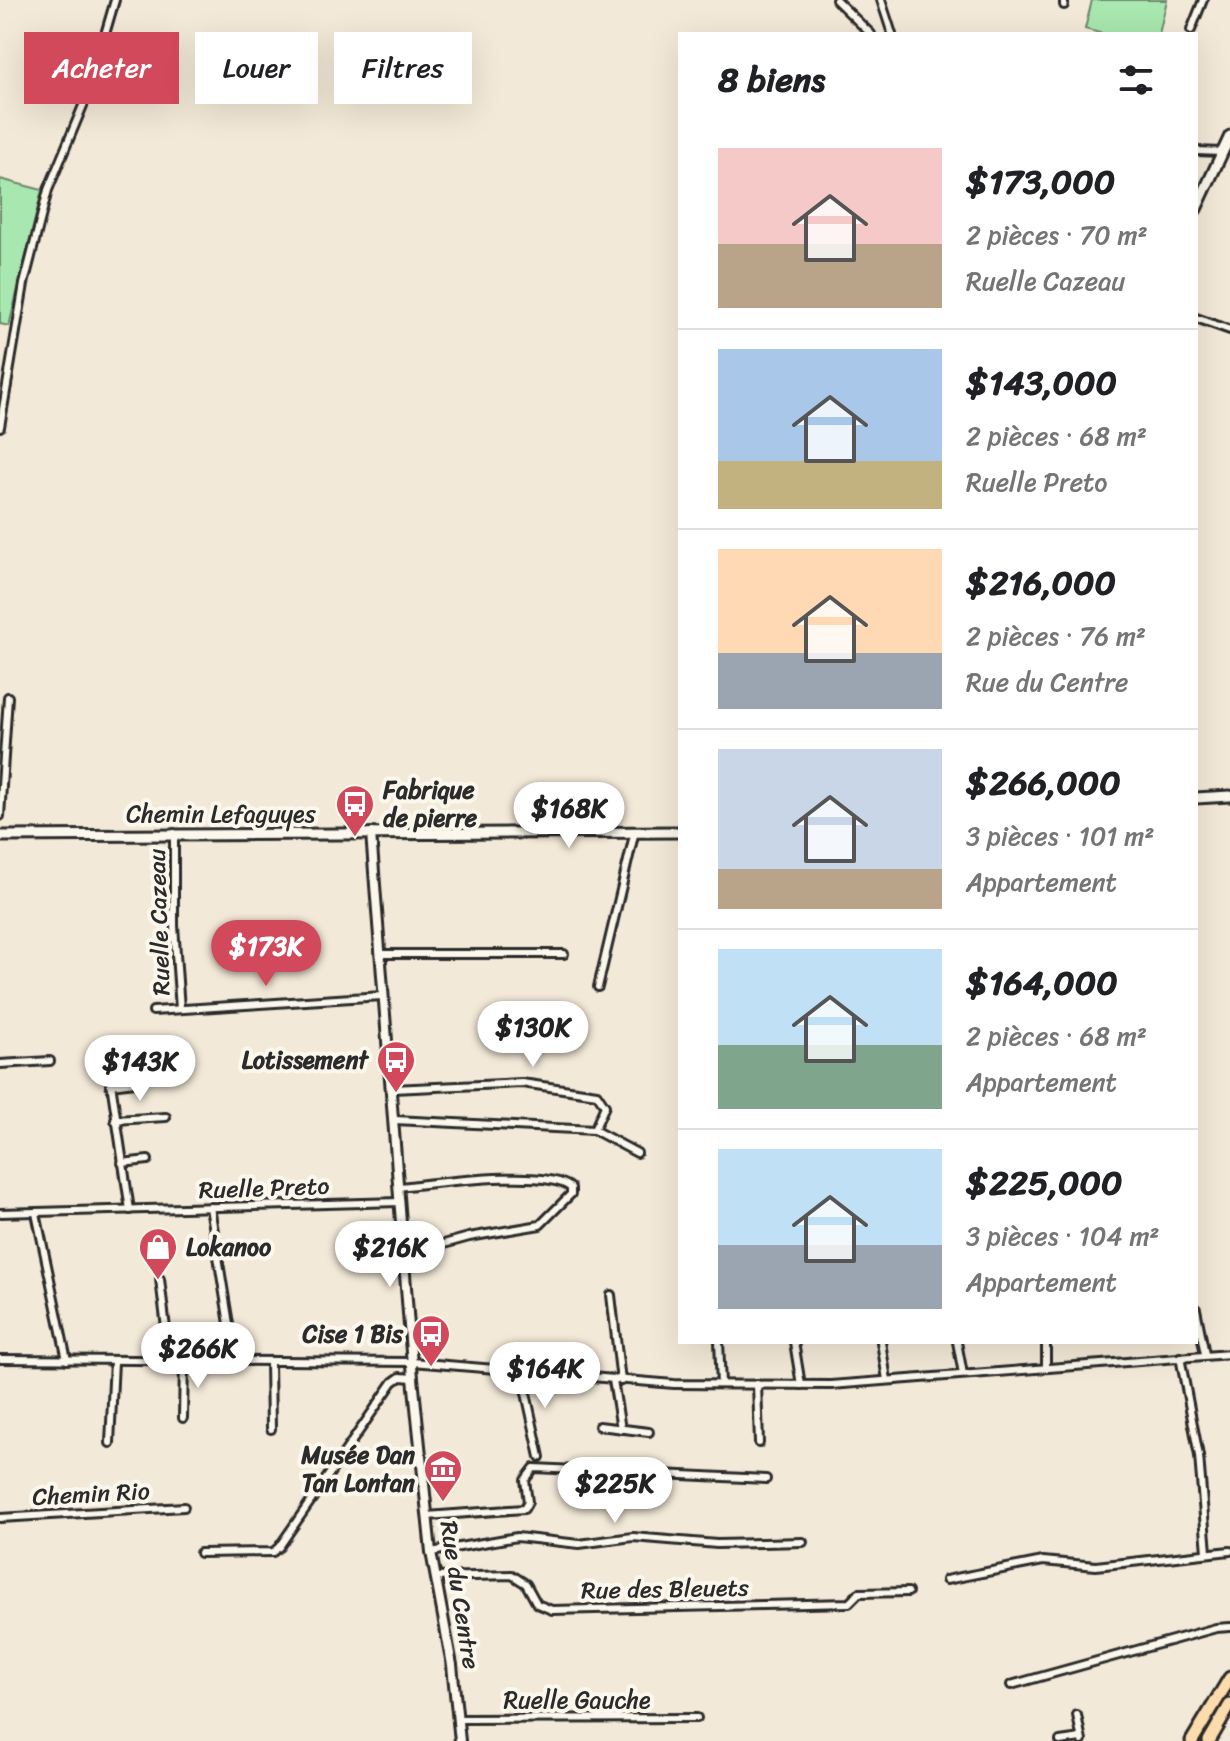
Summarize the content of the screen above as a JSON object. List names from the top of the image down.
{
  "streets": {
    "main road": ["Chemin Lefaguyes"],
    "street": [
      "Ruelle Cazeau",
      "Ruelle Preto",
      "Chemin Rio",
      "Rue des Bleuets",
      "Rue du Centre",
      "Ruelle Gauche"
    ]
  },
  "crossings": [
    ["Chemin Lefaguyes", "Ruelle Cazeau"],
    ["Chemin Lefaguyes", "Rue du Centre"],
    ["Ruelle Cazeau", "Rue du Centre"],
    ["Ruelle Preto", "Rue du Centre"],
    ["Rue des Bleuets", "Rue du Centre"],
    ["Rue du Centre", "Ruelle Gauche"]
  ],
  "places": {
    "bus stop": ["Fabrique de pierre", "Lotissement", "Cise 1 Bis"],
    "shop": ["Lokanoo"],
    "museum": ["Musée Dan Tan Lontan"]
  },
  "page": {
    "chip": ["Acheter", "Louer", "Filtres"],
    "heading": "8 biens",
    "list": [
      {
        "name": "$173,000",
        "note": "2 pièces · 70 m² · Ruelle Cazeau"
      },
      {
        "name": "$143,000",
        "note": "2 pièces · 68 m² · Ruelle Preto"
      },
      {
        "name": "$216,000",
        "note": "2 pièces · 76 m² · Rue du Centre"
      },
      {
        "name": "$266,000",
        "note": "3 pièces · 101 m² · Appartement"
      },
      {
        "name": "$164,000",
        "note": "2 pièces · 68 m² · Appartement"
      },
      {
        "name": "$225,000",
        "note": "3 pièces · 104 m² · Appartement"
      }
    ],
    "price": [
      "$168K",
      "$173K",
      "$130K",
      "$143K",
      "$216K",
      "$266K",
      "$164K",
      "$225K"
    ]
  }
}
